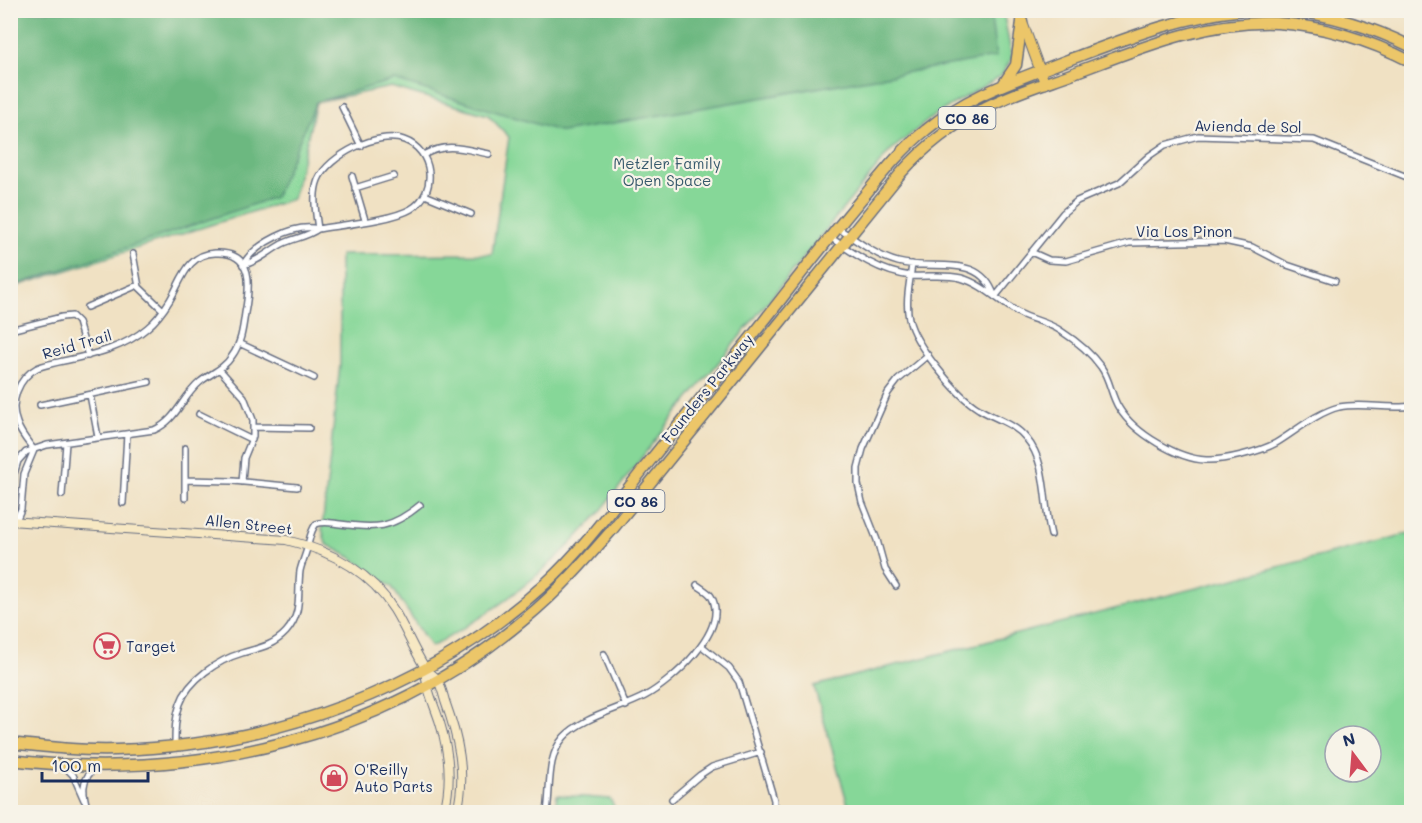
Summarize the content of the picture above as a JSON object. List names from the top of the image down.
{
  "streets": {
    "highway": ["CO 86", "Founders Parkway"],
    "street": [
      "Avienda de Sol",
      "Via Los Pinon",
      "Reid Trail",
      "Allen Street"
    ]
  },
  "crossings": [
    ["Avienda de Sol", "Via Los Pinon"],
    ["Founders Parkway", "Allen Street"]
  ],
  "parks": ["Metzler Family Open Space"],
  "places": {
    "supermarket": ["Target"],
    "shop": ["O'Reilly Auto Parts"]
  },
  "scale_bar": "100 m",
  "north": "top"
}
